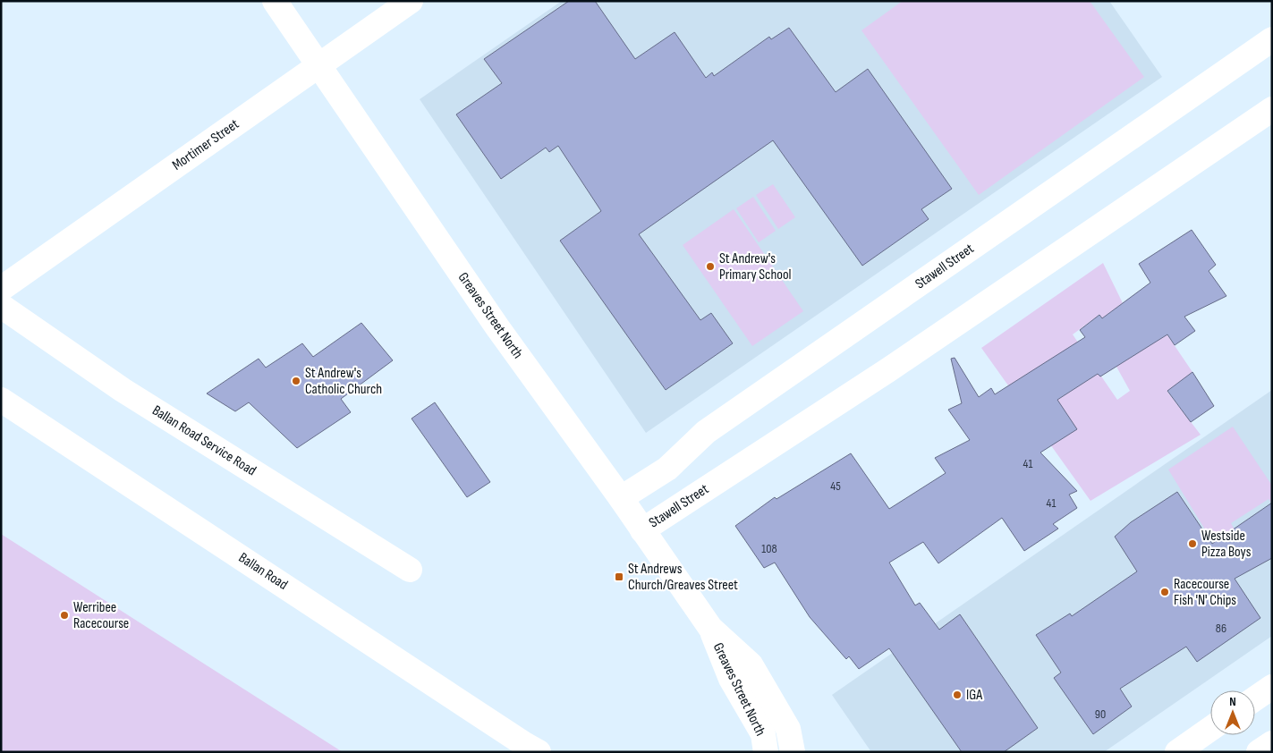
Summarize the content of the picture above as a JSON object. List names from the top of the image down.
{
  "streets": {
    "street": [
      "Mortimer Street",
      "Stawell Street",
      "Greaves Street North",
      "Ballan Road Service Road",
      "Ballan Road"
    ]
  },
  "crossings": [
    ["Mortimer Street", "Greaves Street North"],
    ["Stawell Street", "Greaves Street North"]
  ],
  "places": {
    "other": [
      "St Andrew's Primary School",
      "St Andrew's Catholic Church",
      "Westside Pizza Boys",
      "Racecourse Fish 'N' Chips",
      "Werribee Racecourse",
      "IGA"
    ],
    "transit": ["St Andrews Church/Greaves Street"]
  },
  "house_numbers": [
    "41",
    "45",
    "41",
    "108",
    "86",
    "90"
  ],
  "north": "top"
}
